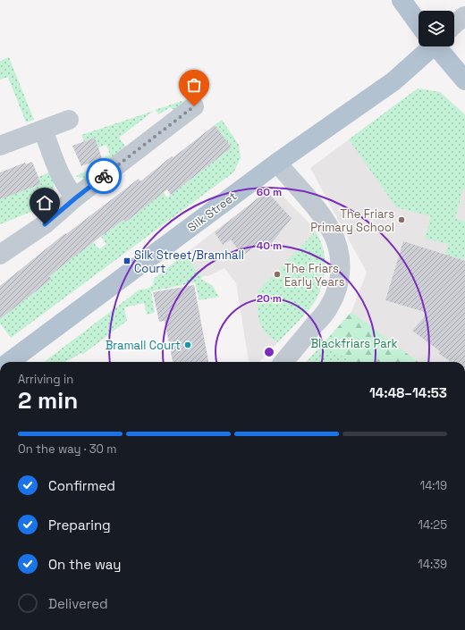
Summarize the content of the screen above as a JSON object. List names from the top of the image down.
{
  "streets": {
    "main road": ["Silk Street"]
  },
  "parks": ["Blackfriars Park"],
  "places": {
    "other": ["The Friars Primary School", "The Friars Early Years", "Bramall Court"],
    "transit": ["Silk Street/Bramhall Court"]
  },
  "page": {
    "heading": ["2 min", "Arriving in", "14:48–14:53"],
    "bar": "On the way · 30 m",
    "list": [
      ["Confirmed", "14:19"],
      ["Preparing", "14:25"],
      ["On the way", "14:39"],
      "Delivered"
    ]
  },
  "rings": ["60 m", "40 m", "20 m"]
}
